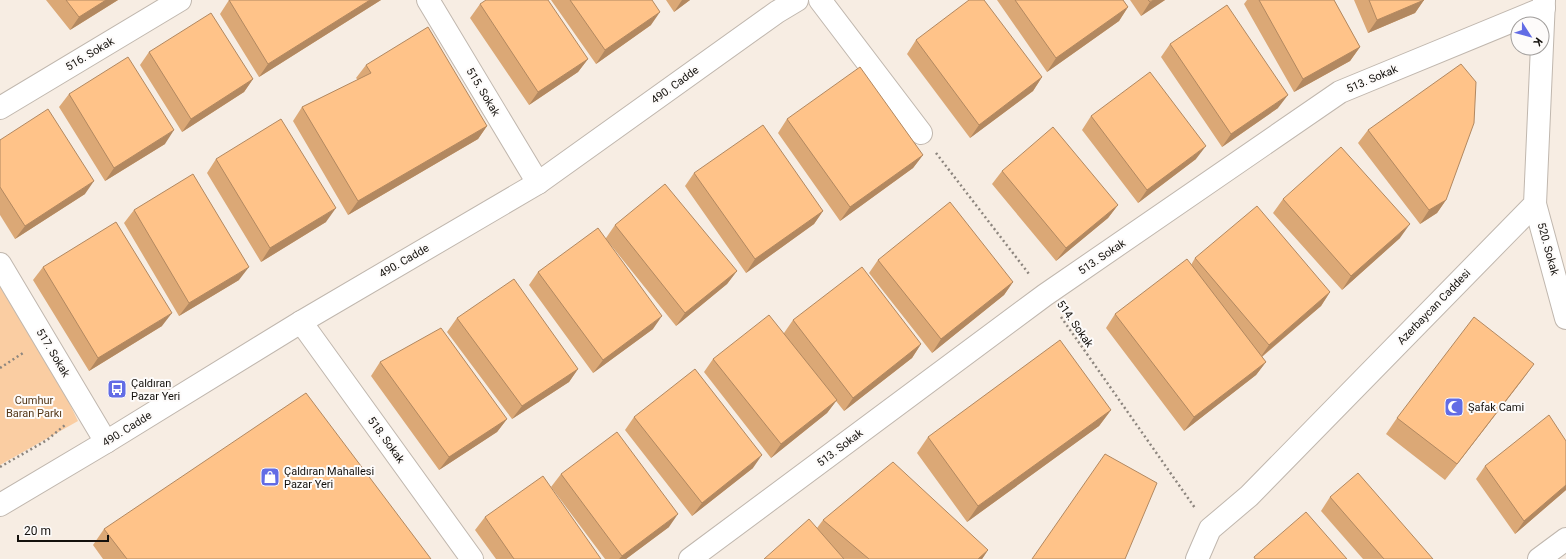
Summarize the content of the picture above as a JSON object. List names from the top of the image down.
{
  "streets": {
    "street": [
      "516. Sokak",
      "513. Sokak",
      "490. Cadde",
      "515. Sokak",
      "520. Sokak",
      "Azerbaycan Caddesi",
      "517. Sokak",
      "518. Sokak"
    ],
    "path": ["514. Sokak"]
  },
  "crossings": [
    ["513. Sokak", "514. Sokak"],
    ["490. Cadde", "515. Sokak"],
    ["490. Cadde", "517. Sokak"],
    ["490. Cadde", "518. Sokak"],
    ["520. Sokak", "Azerbaycan Caddesi"],
    ["Azerbaycan Caddesi", "514. Sokak"]
  ],
  "parks": ["Cumhur Baran Parkı"],
  "places": {
    "bus stop": ["Çaldıran Pazar Yeri"],
    "mosque": ["Şafak Cami"],
    "shop": ["Çaldıran Mahallesi Pazar Yeri"]
  },
  "scale_bar": "20 m",
  "north": "bottom right"
}
